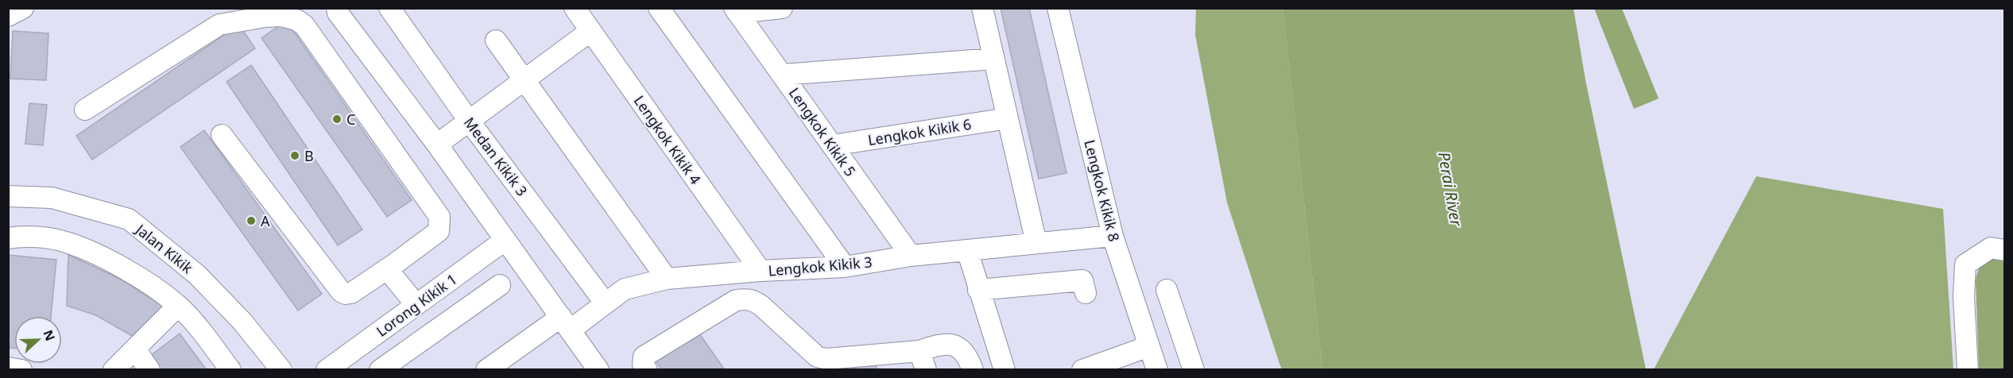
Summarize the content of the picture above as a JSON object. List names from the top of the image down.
{
  "streets": {
    "street": [
      "Lengkok Kikik 5",
      "Lengkok Kikik 6",
      "Lengkok Kikik 4",
      "Medan Kikik 3",
      "Lengkok Kikik 8",
      "Jalan Kikik",
      "Lengkok Kikik 3",
      "Lorong Kikik 1"
    ]
  },
  "crossings": [
    ["Lengkok Kikik 5", "Lengkok Kikik 6"],
    ["Lengkok Kikik 5", "Lengkok Kikik 3"],
    ["Lengkok Kikik 4", "Lengkok Kikik 3"],
    ["Medan Kikik 3", "Lengkok Kikik 3"],
    ["Lengkok Kikik 8", "Lengkok Kikik 3"]
  ],
  "water": ["Perai River"],
  "places": ["C", "B", "A"],
  "north": "right"
}
